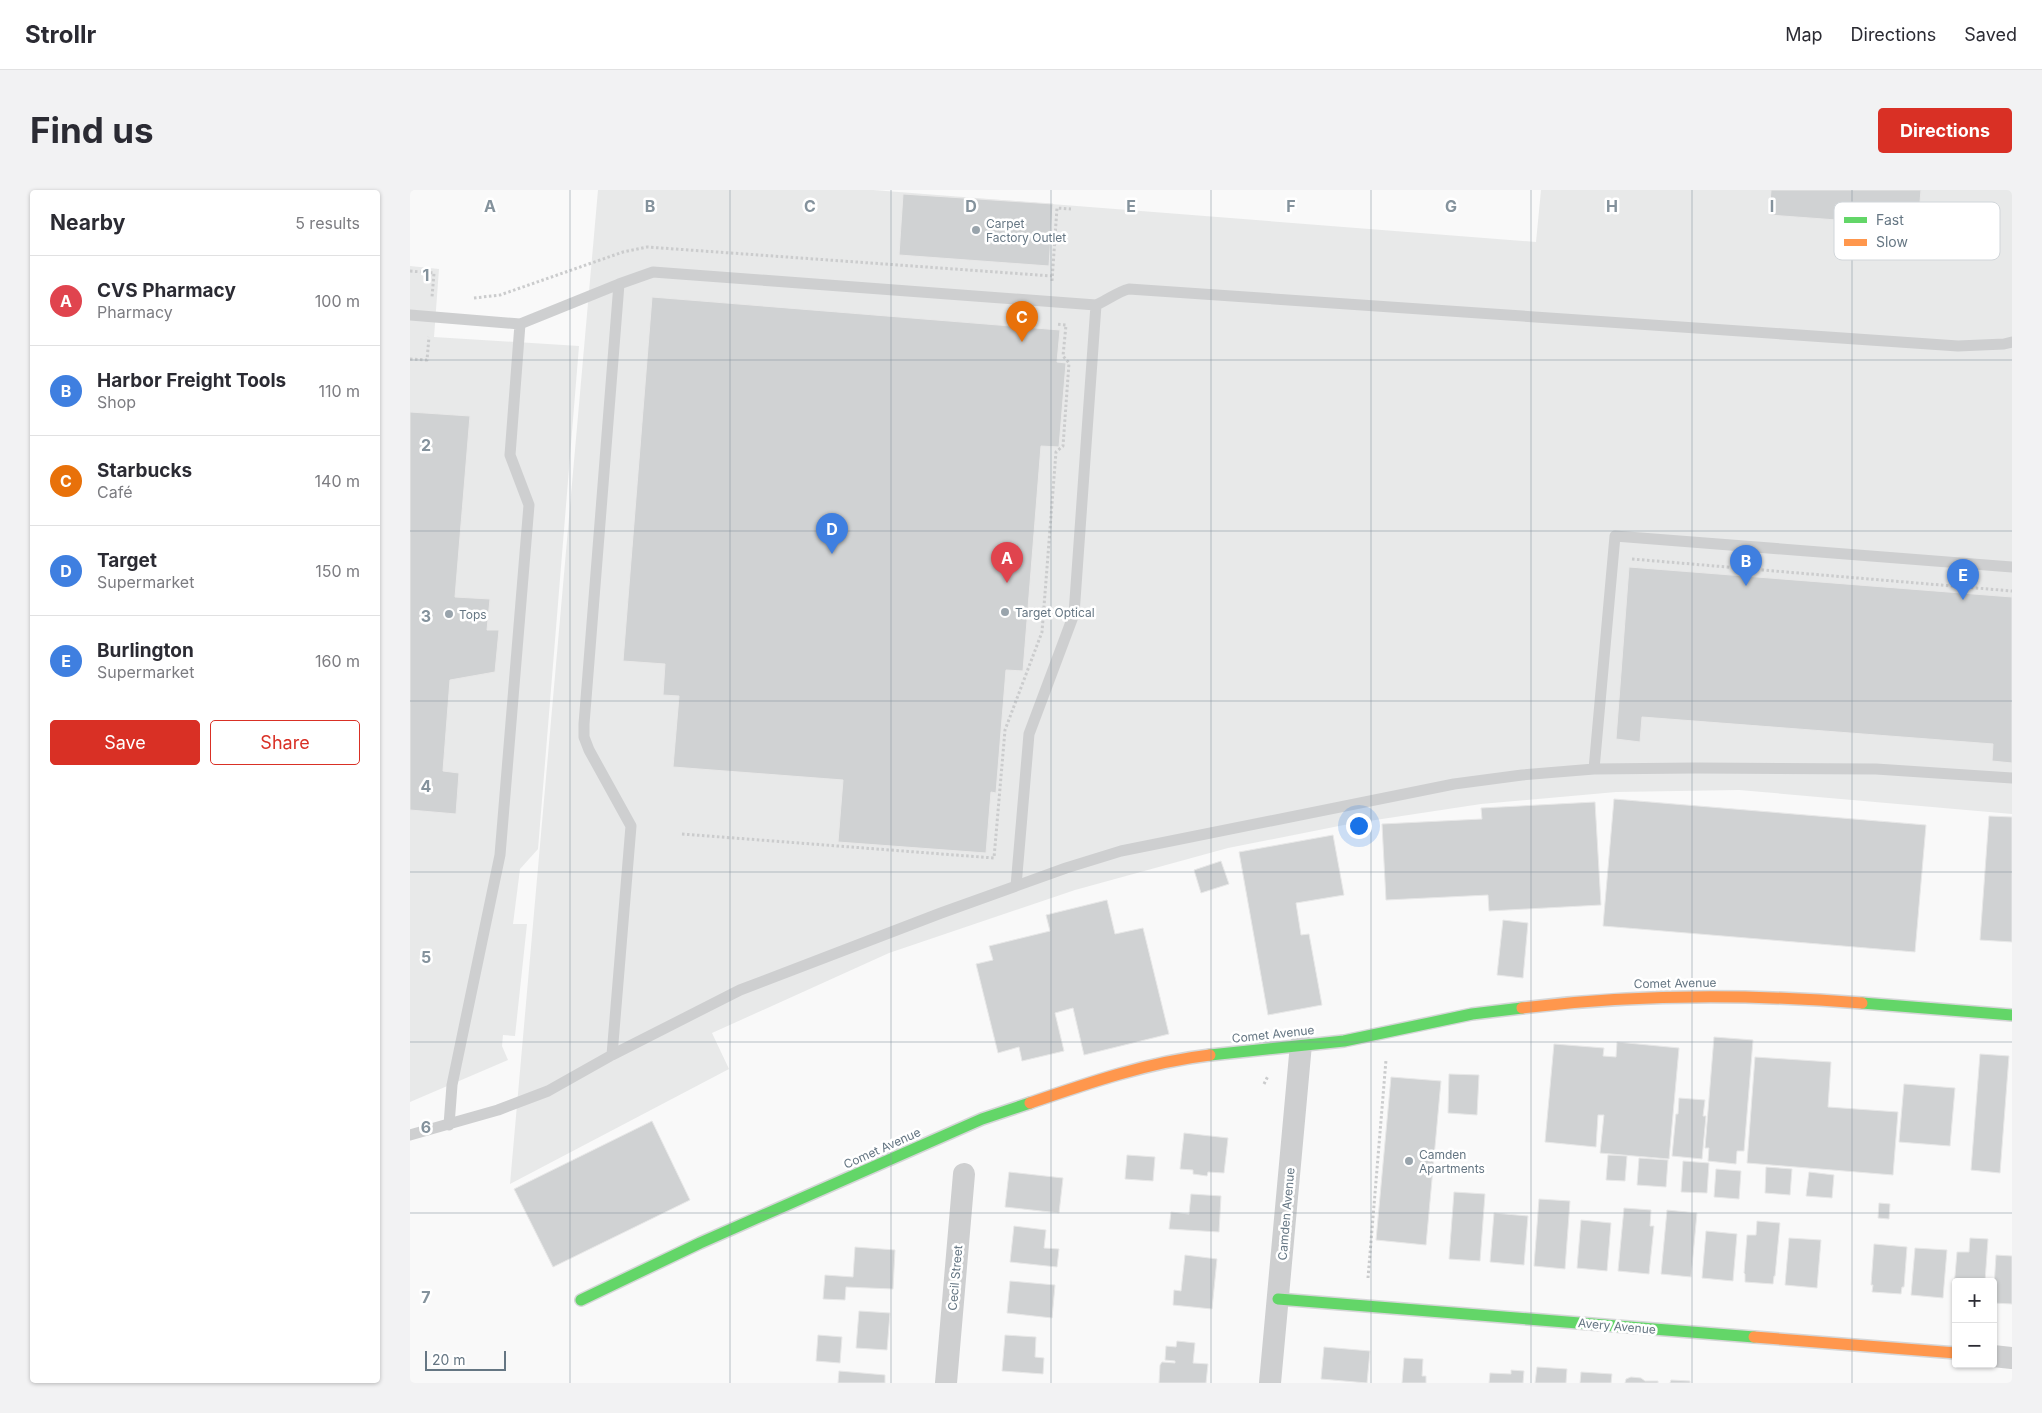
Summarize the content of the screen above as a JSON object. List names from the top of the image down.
{
  "streets": {
    "street": [
      "Comet Avenue",
      "Camden Avenue",
      "Cecil Street",
      "Avery Avenue"
    ]
  },
  "crossings": [
    ["Comet Avenue", "Camden Avenue"],
    ["Camden Avenue", "Avery Avenue"]
  ],
  "places": [
    "Carpet Factory Outlet",
    "Target Optical",
    "Tops",
    "Camden Apartments"
  ],
  "legend": ["Fast", "Slow"],
  "scale_bar": "20 m",
  "page": {
    "header": "Strollr",
    "nav": ["Map", "Directions", "Saved"],
    "buttons": [
      "Directions",
      ["Save", "Share"]
    ],
    "title": "Find us",
    "heading": ["Nearby", "5 results"],
    "list": [
      {
        "mark": "A",
        "name": "CVS Pharmacy",
        "note": "Pharmacy",
        "value": "100 m"
      },
      {
        "mark": "B",
        "name": "Harbor Freight Tools",
        "note": "Shop",
        "value": "110 m"
      },
      {
        "mark": "C",
        "name": "Starbucks",
        "note": "Café",
        "value": "140 m"
      },
      {
        "mark": "D",
        "name": "Target",
        "note": "Supermarket",
        "value": "150 m"
      },
      {
        "mark": "E",
        "name": "Burlington",
        "note": "Supermarket",
        "value": "160 m"
      }
    ],
    "pins": [
      "C",
      "D",
      "A",
      "B",
      "E"
    ],
    "map_buttons": ["+", "−"],
    "scale": "20 m"
  },
  "grid": {
    "columns": [
      "A",
      "B",
      "C",
      "D",
      "E",
      "F",
      "G",
      "H",
      "I"
    ],
    "rows": [
      "1",
      "2",
      "3",
      "4",
      "5",
      "6",
      "7"
    ]
  }
}
